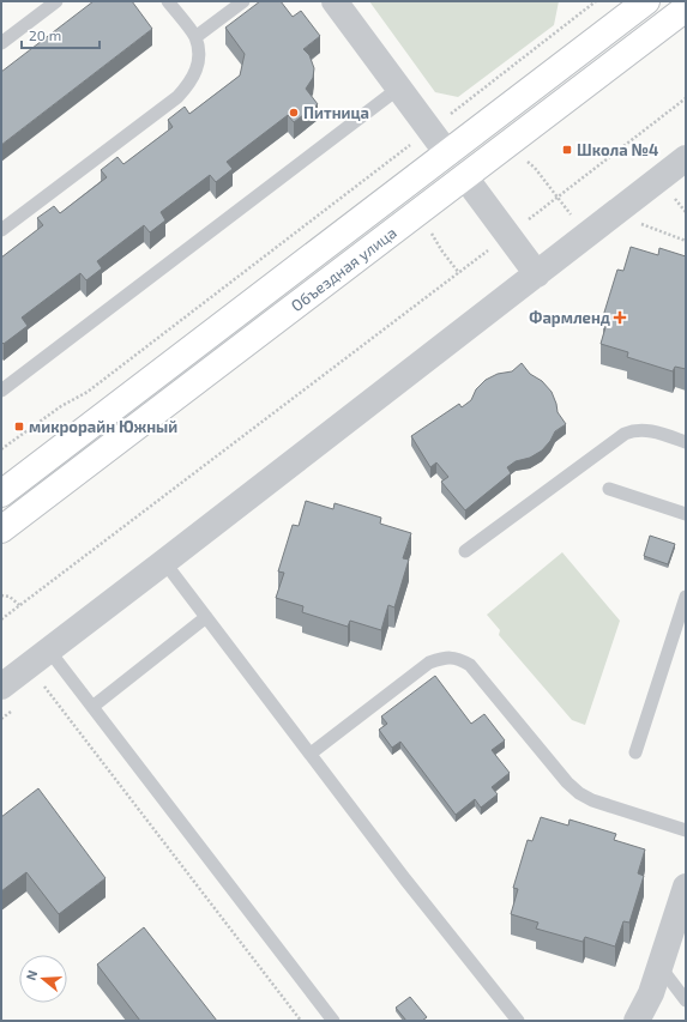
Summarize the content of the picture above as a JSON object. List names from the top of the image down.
{
  "streets": {
    "main road": ["Объездная улица"]
  },
  "places": {
    "other": ["Питница"],
    "transit": ["Школа №4", "микрорайн Южный"],
    "health": ["Фармленд"]
  },
  "scale_bar": "20 m",
  "north": "left"
}
